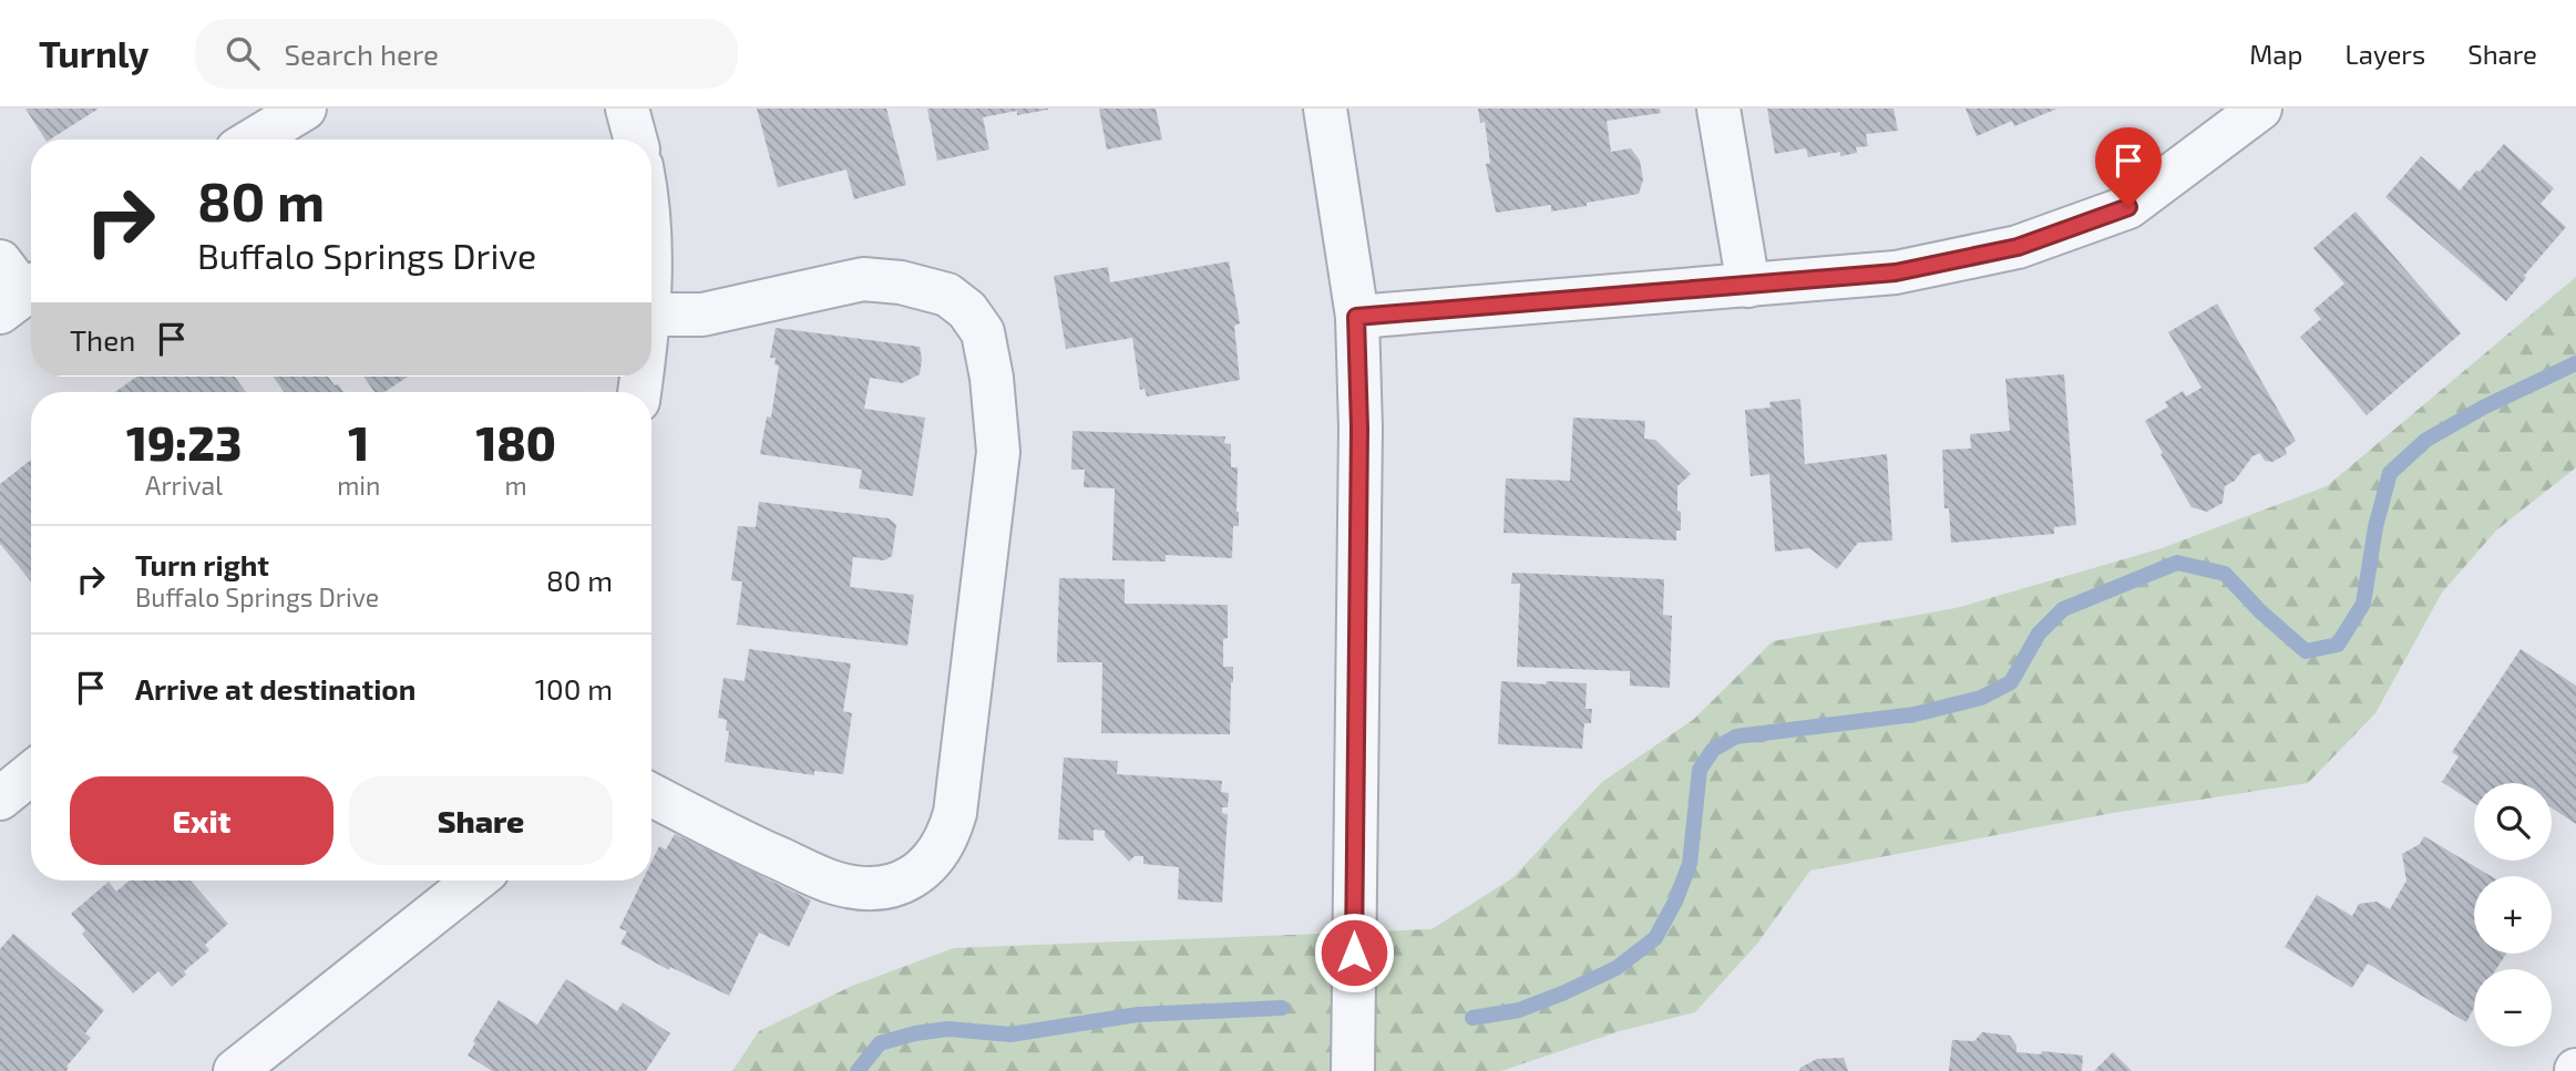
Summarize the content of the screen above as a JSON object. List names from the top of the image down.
{
  "page": {
    "header": "Turnly",
    "search": "Search here",
    "nav": ["Map", "Layers", "Share"],
    "turn": ["80 m", "Buffalo Springs Drive"],
    "then": "Then",
    "eta": [
      "19:23",
      "Arrival",
      "1",
      "min",
      "180",
      "m"
    ],
    "list": [
      {
        "name": "Turn right",
        "note": "Buffalo Springs Drive",
        "value": "80 m"
      },
      {
        "name": "Arrive at destination",
        "value": "100 m"
      }
    ],
    "buttons": ["Exit", "Share"],
    "map_buttons": ["+", "−"]
  }
}
